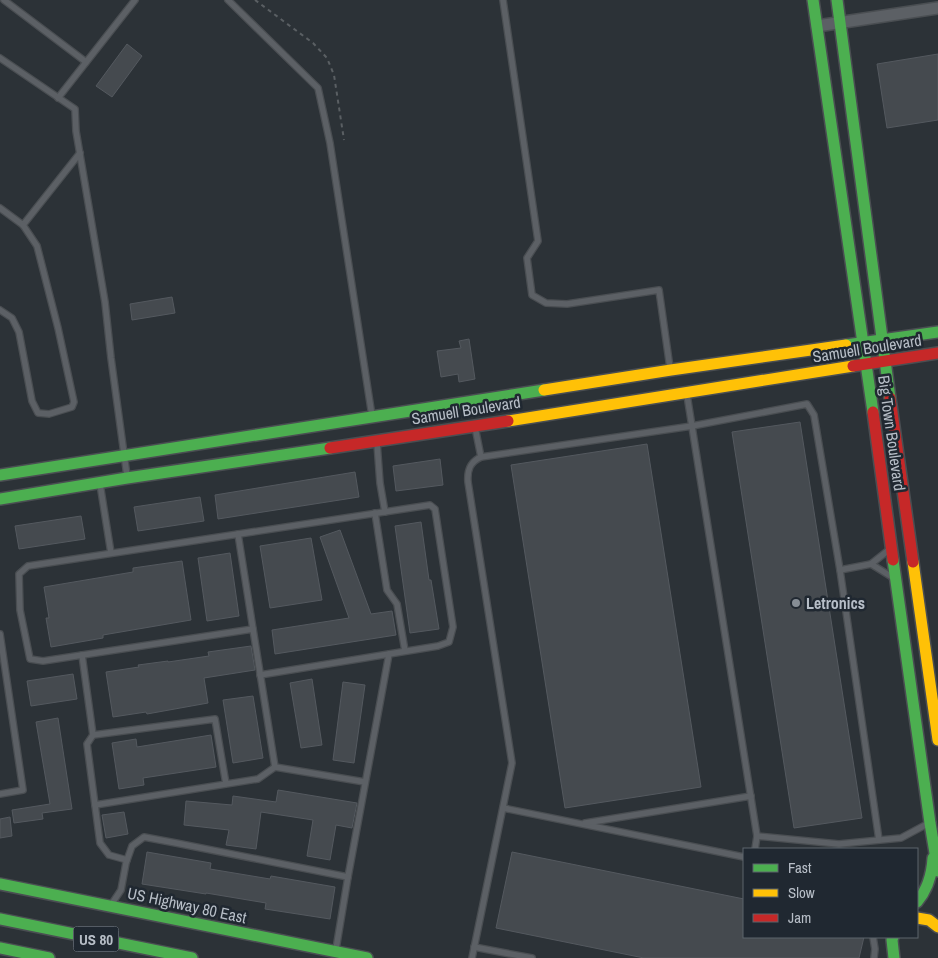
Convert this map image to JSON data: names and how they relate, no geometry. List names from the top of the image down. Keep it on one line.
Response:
{"streets":{"main road":["Samuell Boulevard","Big Town Boulevard","US Highway 80 East","US 80"]},"crossings":[["Samuell Boulevard","Big Town Boulevard"]],"places":["Letronics"],"legend":["Fast","Slow","Jam"]}
